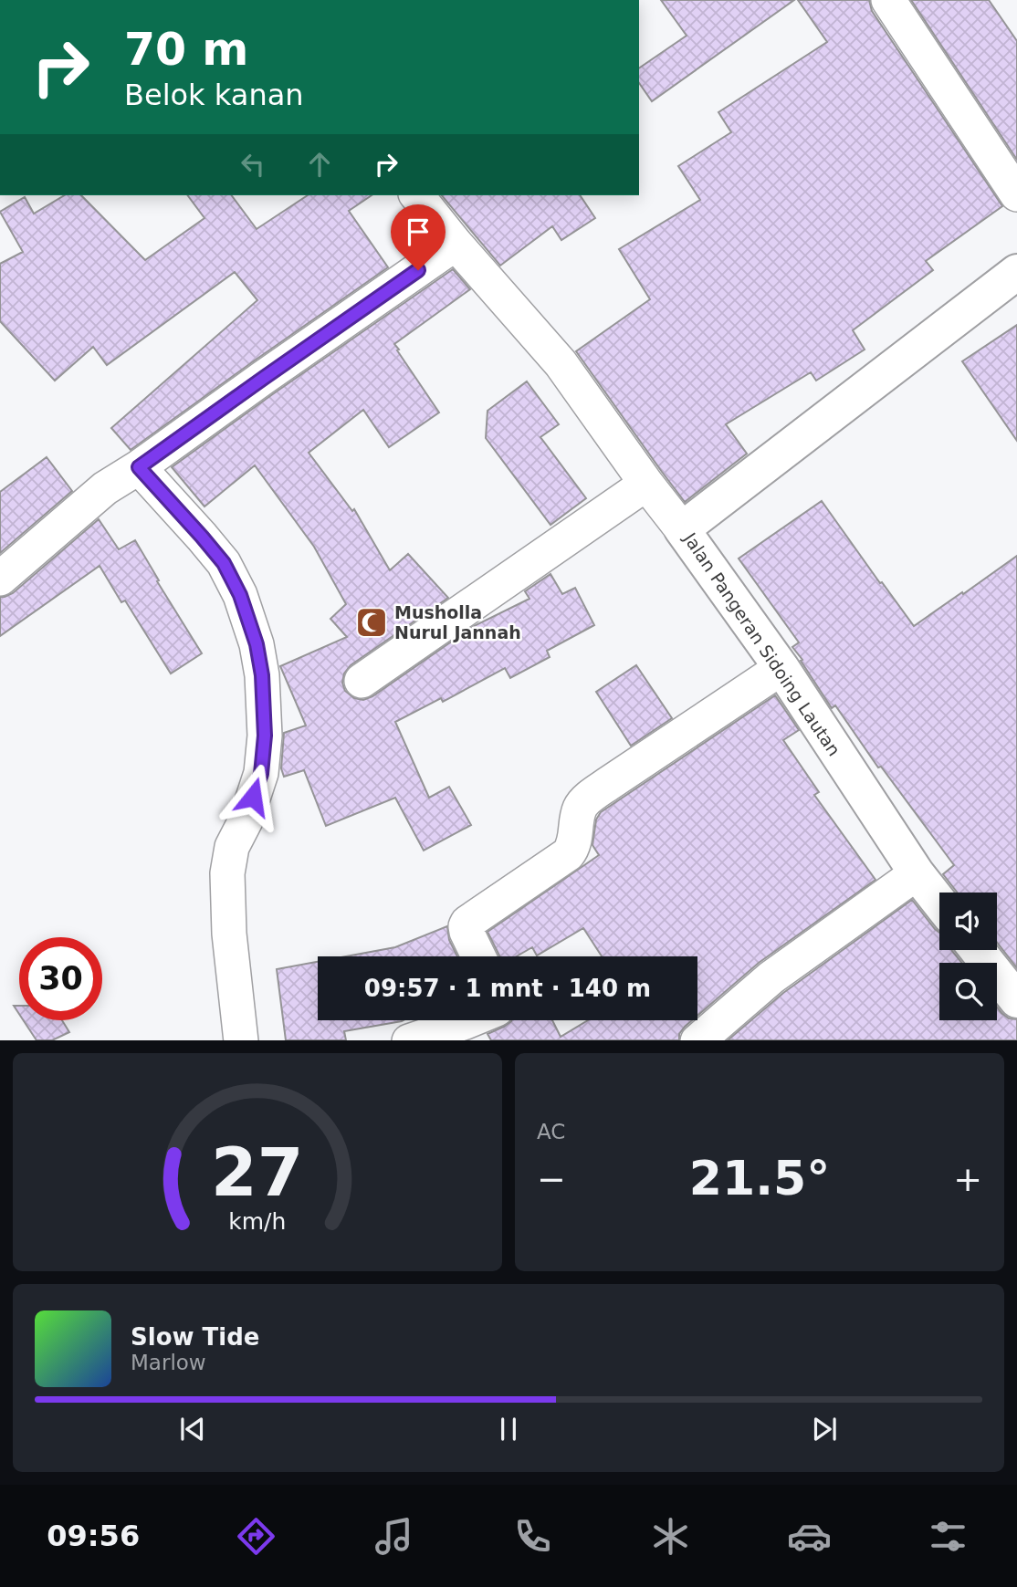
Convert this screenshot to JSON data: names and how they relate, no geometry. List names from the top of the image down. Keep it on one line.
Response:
{"streets":{"street":["Jalan Pangeran Sidoing Lautan"]},"places":{"mosque":["Musholla Nurul Jannah"]},"page":{"turn":["70 m","Belok kanan"],"limit":"30","trip":"09:57 · 1 mnt · 140 m","tile":"AC","heat":["−","21.5°","+"],"song":["Slow Tide","Marlow"],"tabs":"09:56","gauge":["27","km/h"]}}
